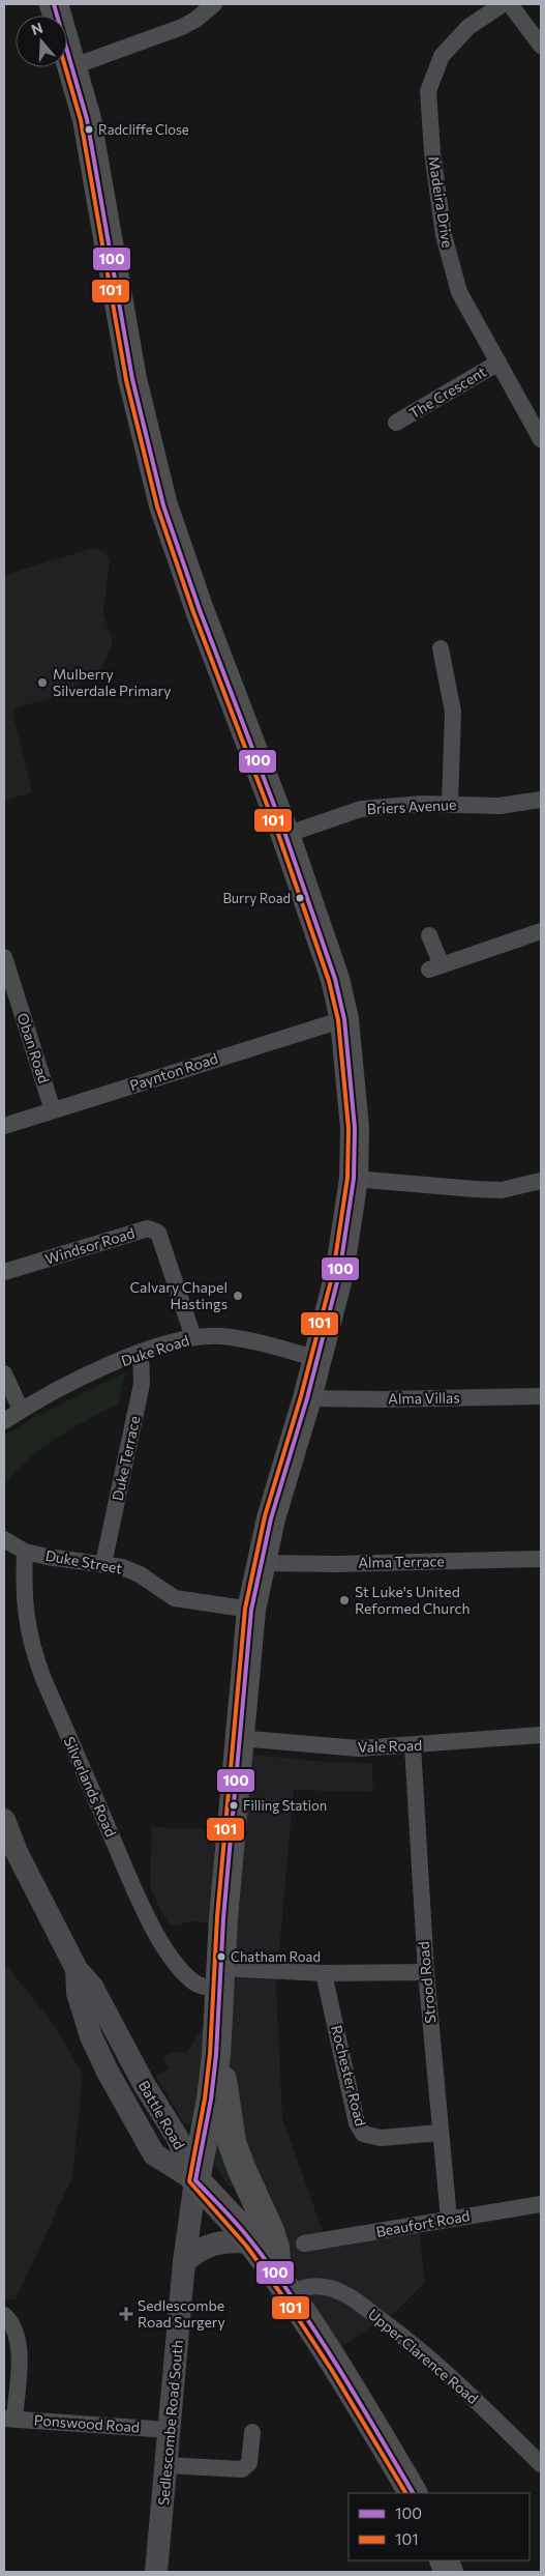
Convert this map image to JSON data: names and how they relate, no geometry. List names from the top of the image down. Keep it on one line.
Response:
{"streets":{"street":["Madeira Drive","The Crescent","Briers Avenue","Oban Road","Paynton Road","Windsor Road","Duke Road","Alma Villas","Duke Terrace","Duke Street","Alma Terrace","Vale Road","Silverlands Road","Strood Road","Rochester Road","Battle Road","Beaufort Road","Upper Clarence Road","Sedlescombe Road South","Ponswood Road"]},"crossings":[["Madeira Drive","The Crescent"],["Oban Road","Paynton Road"],["Windsor Road","Duke Road"],["Duke Road","Duke Terrace"],["Duke Terrace","Duke Street"],["Duke Street","Silverlands Road"],["Vale Road","Strood Road"],["Strood Road","Rochester Road"],["Strood Road","Beaufort Road"],["Battle Road","Sedlescombe Road South"],["Sedlescombe Road South","Ponswood Road"]],"places":{"other":["Radcliffe Close","Mulberry Silverdale Primary","Burry Road","Calvary Chapel Hastings","St Luke's United Reformed Church","Filling Station","Chatham Road"],"health":["Sedlescombe Road Surgery"]},"lines":["transit line 100","transit line 101"],"legend":["100","101"],"north":"top"}
